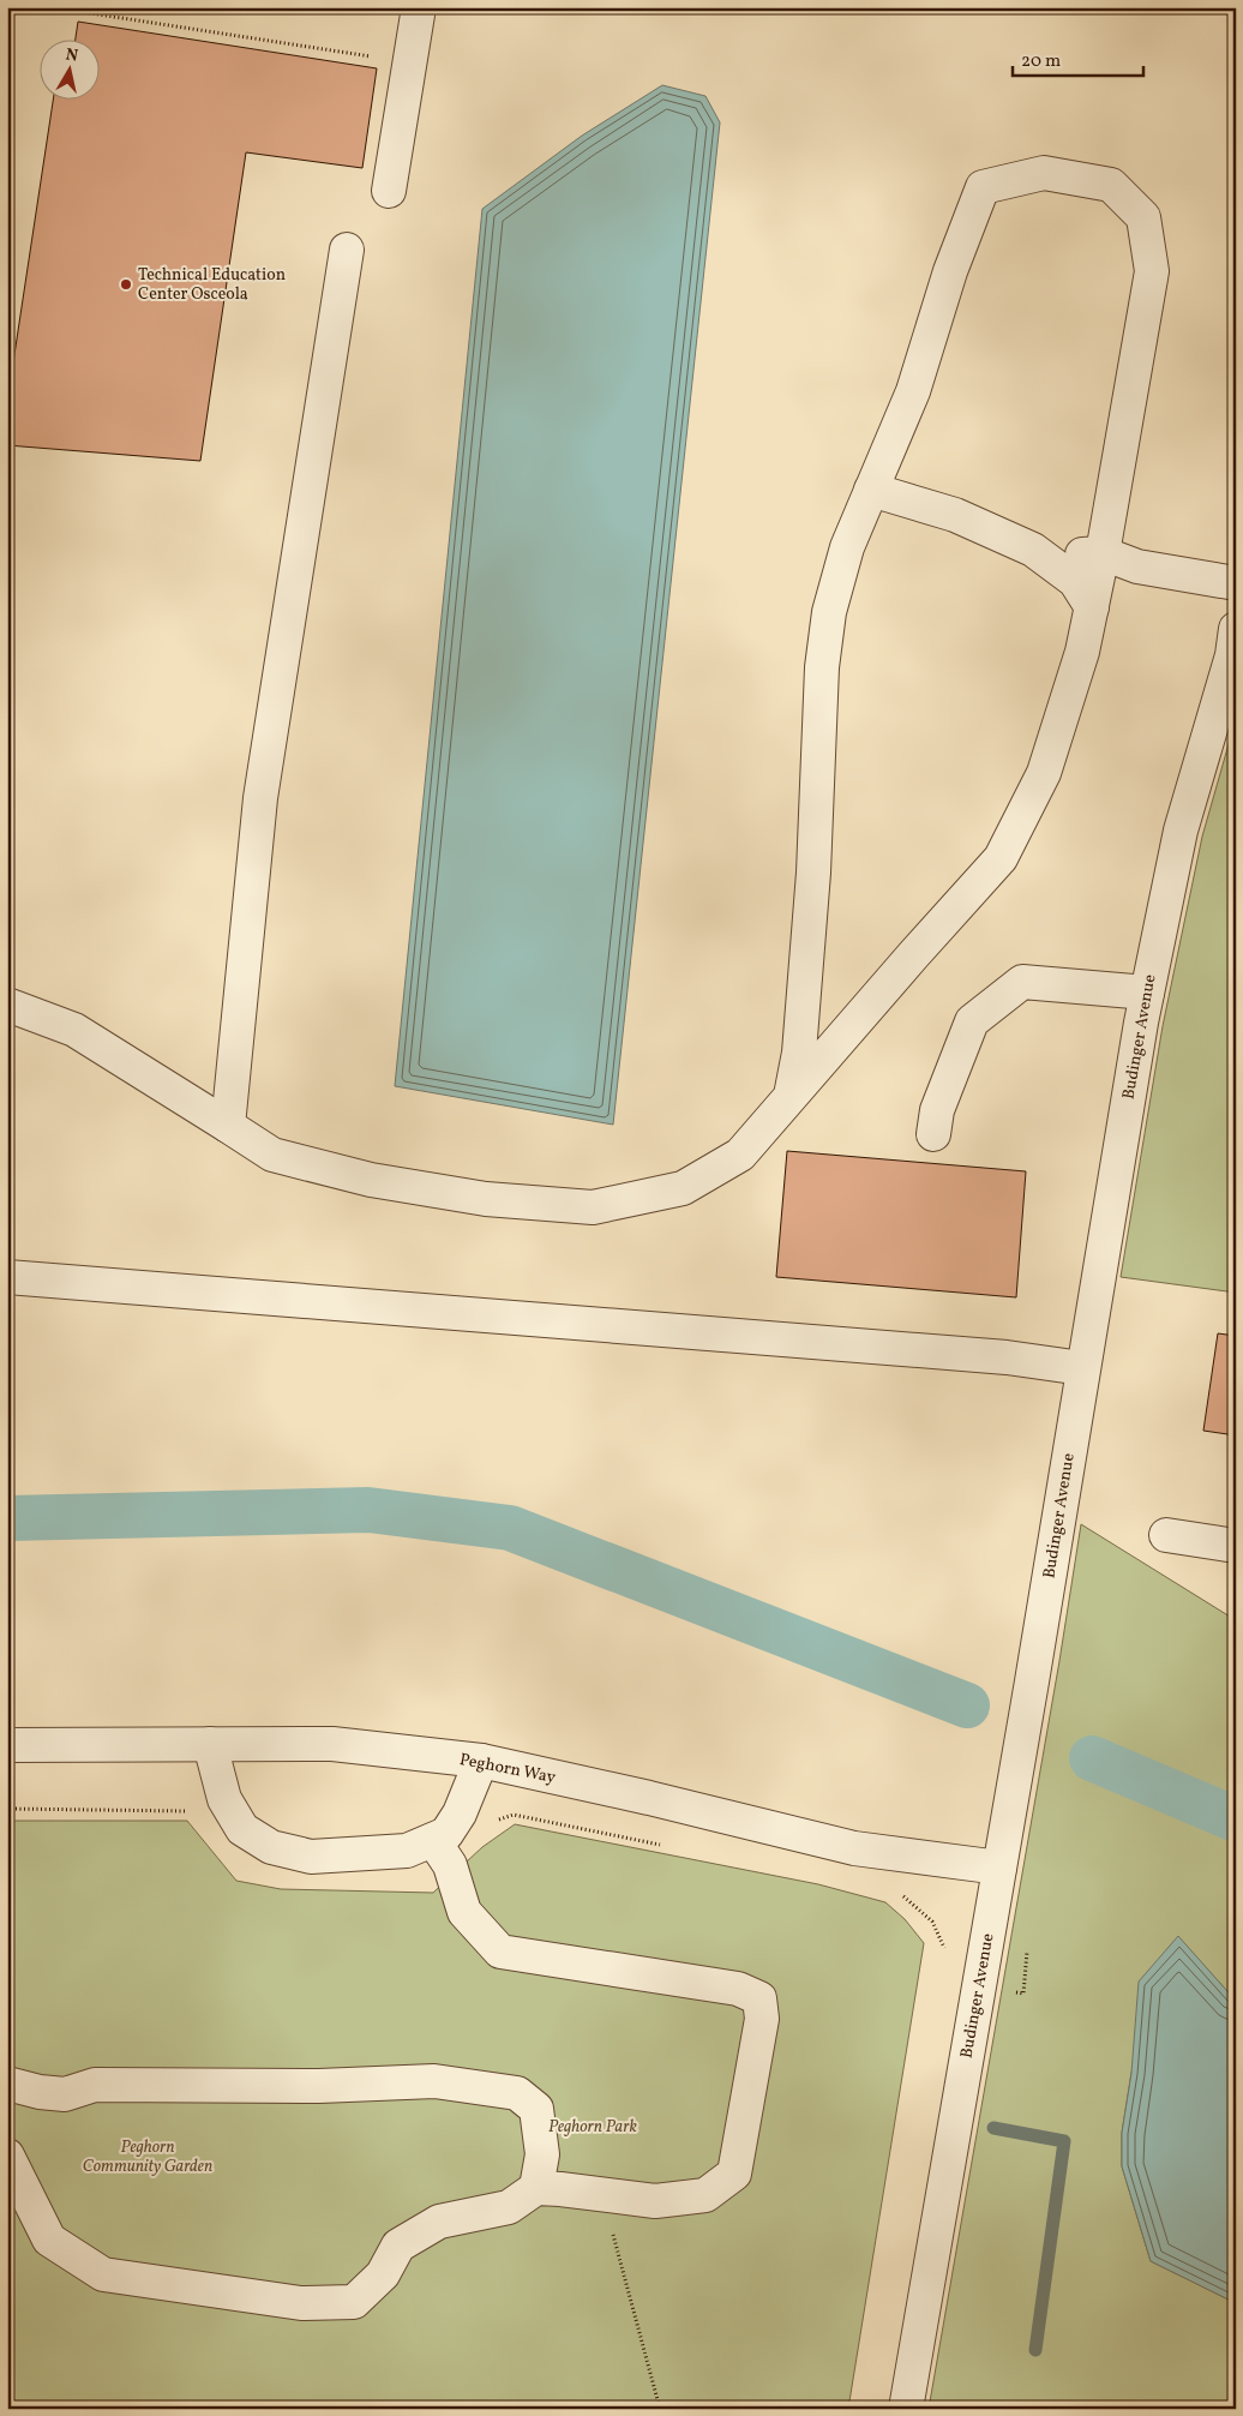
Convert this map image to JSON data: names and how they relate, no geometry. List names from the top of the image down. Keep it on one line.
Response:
{"streets":{"street":["Budinger Avenue","Peghorn Way"]},"crossings":[["Budinger Avenue","Peghorn Way"]],"parks":["Peghorn Park","Peghorn Community Garden"],"places":["Technical Education Center Osceola"],"scale_bar":"20 m","north":"top"}
